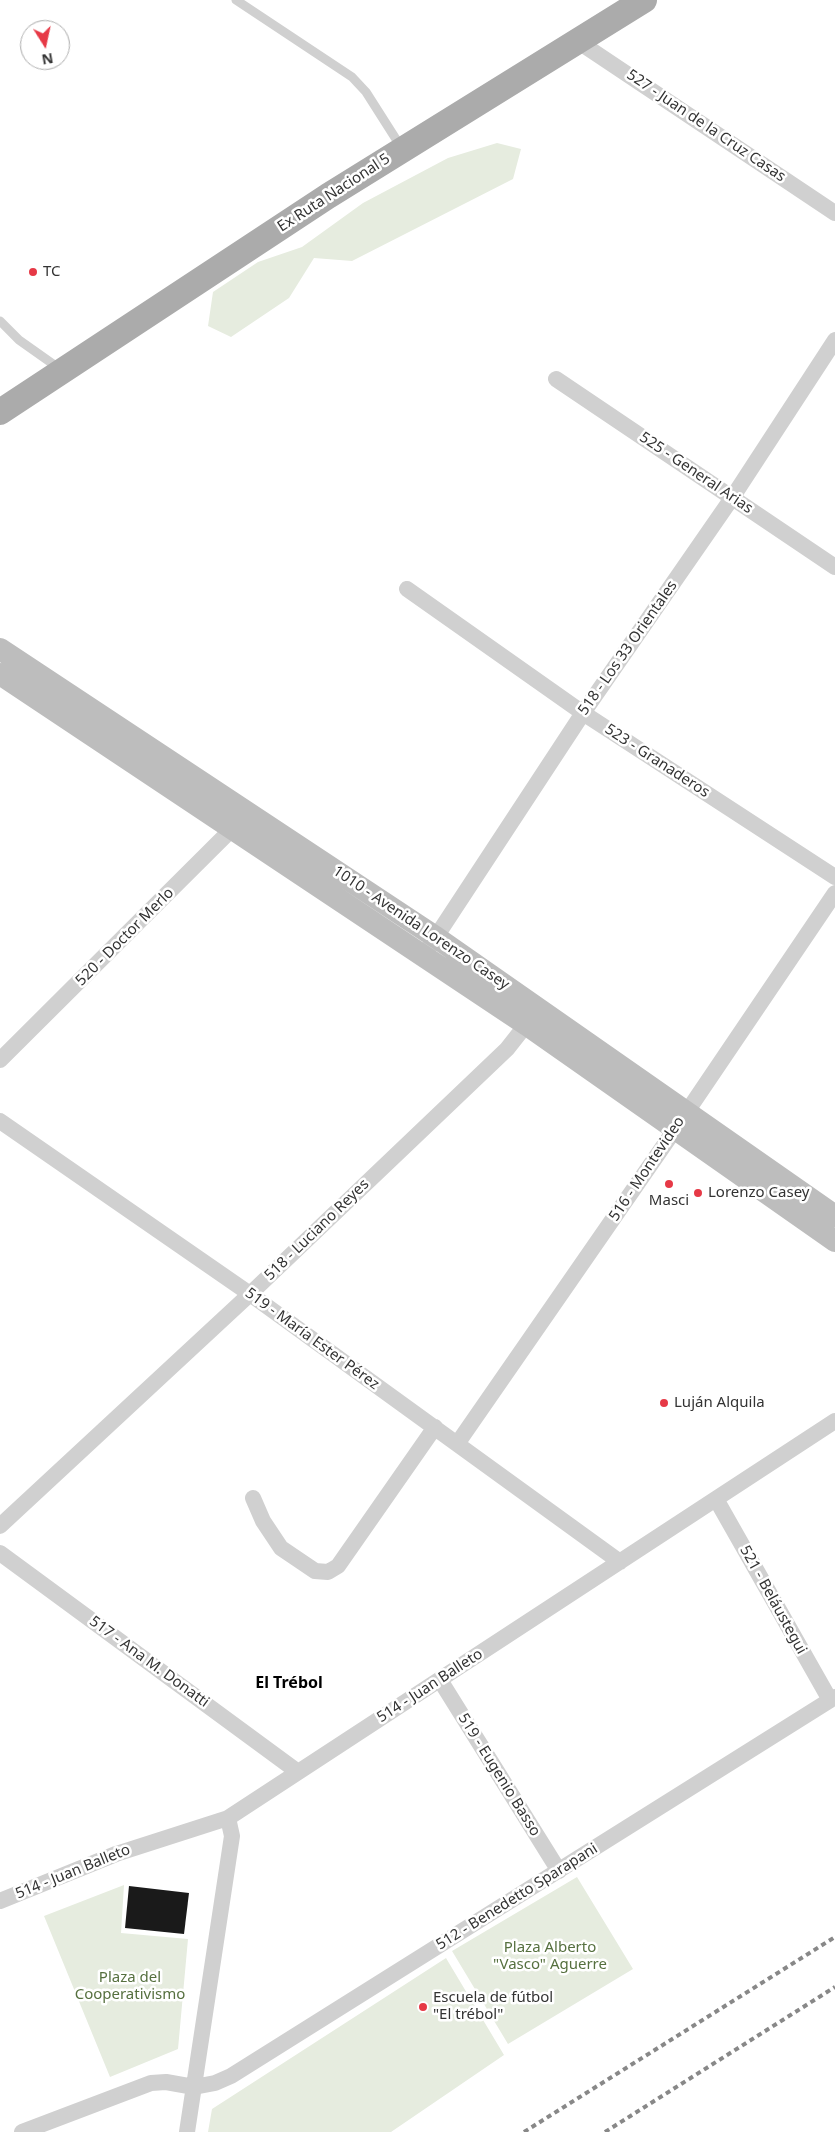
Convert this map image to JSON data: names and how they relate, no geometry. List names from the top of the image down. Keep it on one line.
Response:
{"streets":{"main road":["Ex Ruta Nacional 5","1010 - Avenida Lorenzo Casey"],"street":["527 - Juan de la Cruz Casas","525 - General Arias","518 - Los 33 Orientales","523 - Granaderos","520 - Doctor Merlo","516 - Montevideo","518 - Luciano Reyes","519 - María Ester Pérez","521 - Beláustegui","517 - Ana M. Donatti","514 - Juan Balleto","519 - Eugenio Basso","512 - Benedetto Sparapani"]},"crossings":[["527 - Juan de la Cruz Casas","Ex Ruta Nacional 5"],["525 - General Arias","518 - Los 33 Orientales"],["518 - Los 33 Orientales","523 - Granaderos"],["518 - Los 33 Orientales","1010 - Avenida Lorenzo Casey"],["1010 - Avenida Lorenzo Casey","520 - Doctor Merlo"],["1010 - Avenida Lorenzo Casey","516 - Montevideo"],["1010 - Avenida Lorenzo Casey","518 - Luciano Reyes"],["516 - Montevideo","519 - María Ester Pérez"],["518 - Luciano Reyes","519 - María Ester Pérez"],["519 - María Ester Pérez","514 - Juan Balleto"],["521 - Beláustegui","514 - Juan Balleto"],["521 - Beláustegui","512 - Benedetto Sparapani"],["517 - Ana M. Donatti","514 - Juan Balleto"],["514 - Juan Balleto","519 - Eugenio Basso"],["519 - Eugenio Basso","512 - Benedetto Sparapani"]],"districts":["El Trébol"],"parks":["Plaza Alberto \"Vasco\" Aguerre","Plaza del Cooperativismo"],"places":["TC","Masci","Lorenzo Casey","Luján Alquila","Escuela de fútbol \"El trébol\""],"north":"bottom"}
